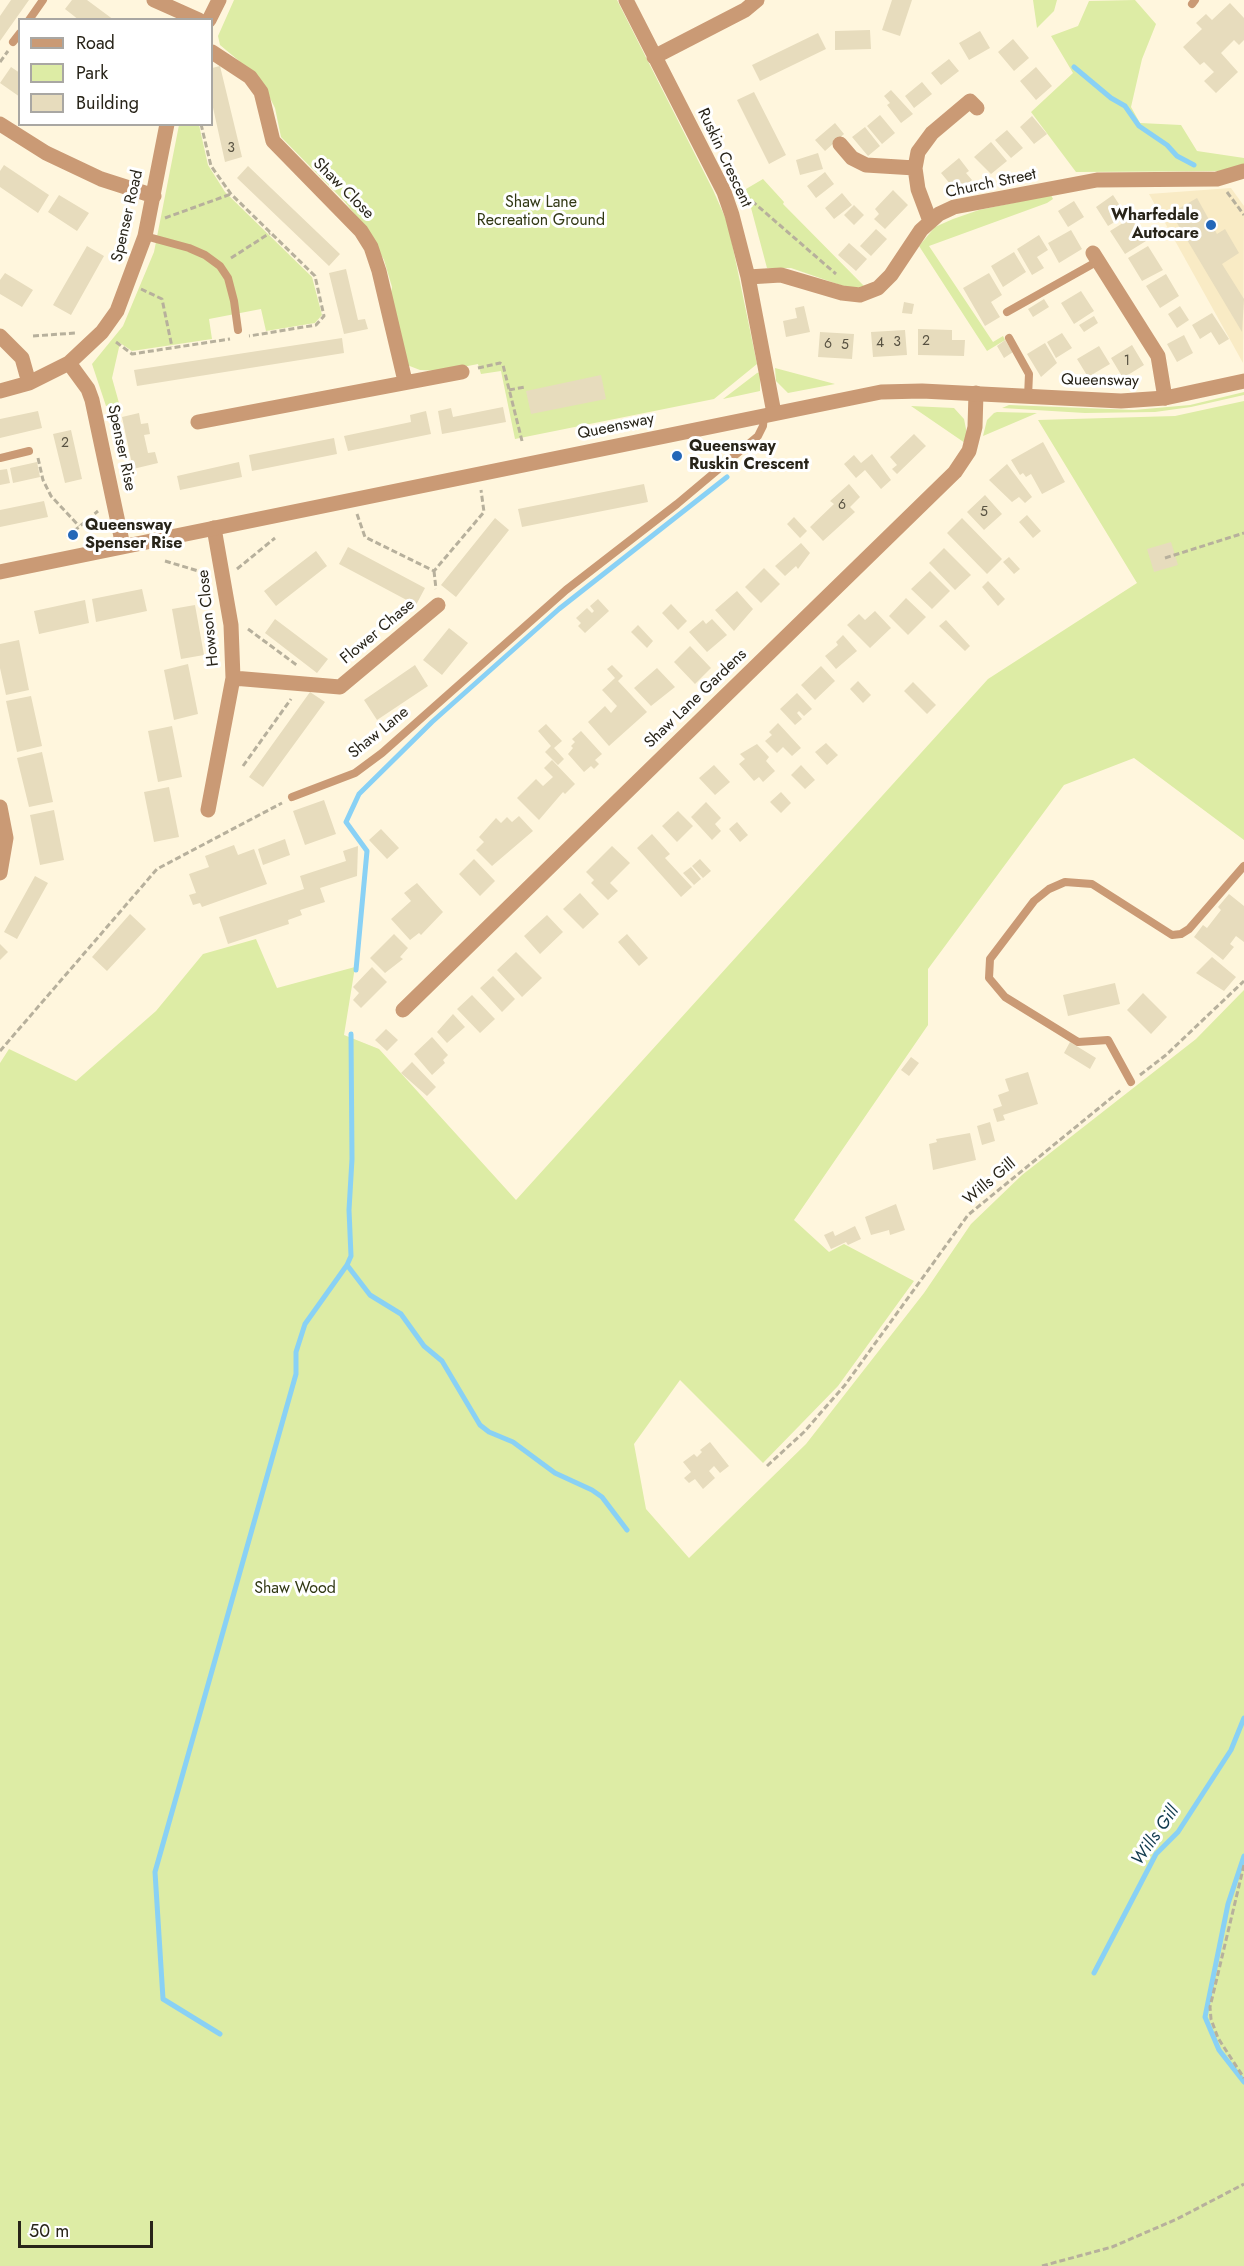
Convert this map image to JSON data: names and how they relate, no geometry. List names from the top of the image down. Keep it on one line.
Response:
{"streets":{"street":["Ruskin Crescent","Church Street","Shaw Close","Spenser Road","Queensway","Spenser Rise","Howson Close","Flower Chase","Shaw Lane Gardens"],"lane":["Shaw Lane"],"path":["Wills Gill"]},"crossings":[["Ruskin Crescent","Queensway"],["Ruskin Crescent","Shaw Lane"],["Spenser Road","Spenser Rise"],["Queensway","Spenser Rise"],["Queensway","Howson Close"],["Queensway","Shaw Lane Gardens"],["Queensway","Shaw Lane"],["Howson Close","Flower Chase"]],"water":["Wills Gill"],"parks":["Shaw Lane Recreation Ground","Shaw Wood"],"places":["Wharfedale Autocare","Queensway Ruskin Crescent","Queensway Spenser Rise"],"house_numbers":["3","2","3","4","6","5","1","2","6","5"],"legend":["Road","Park","Building"],"scale_bar":"50 m"}
